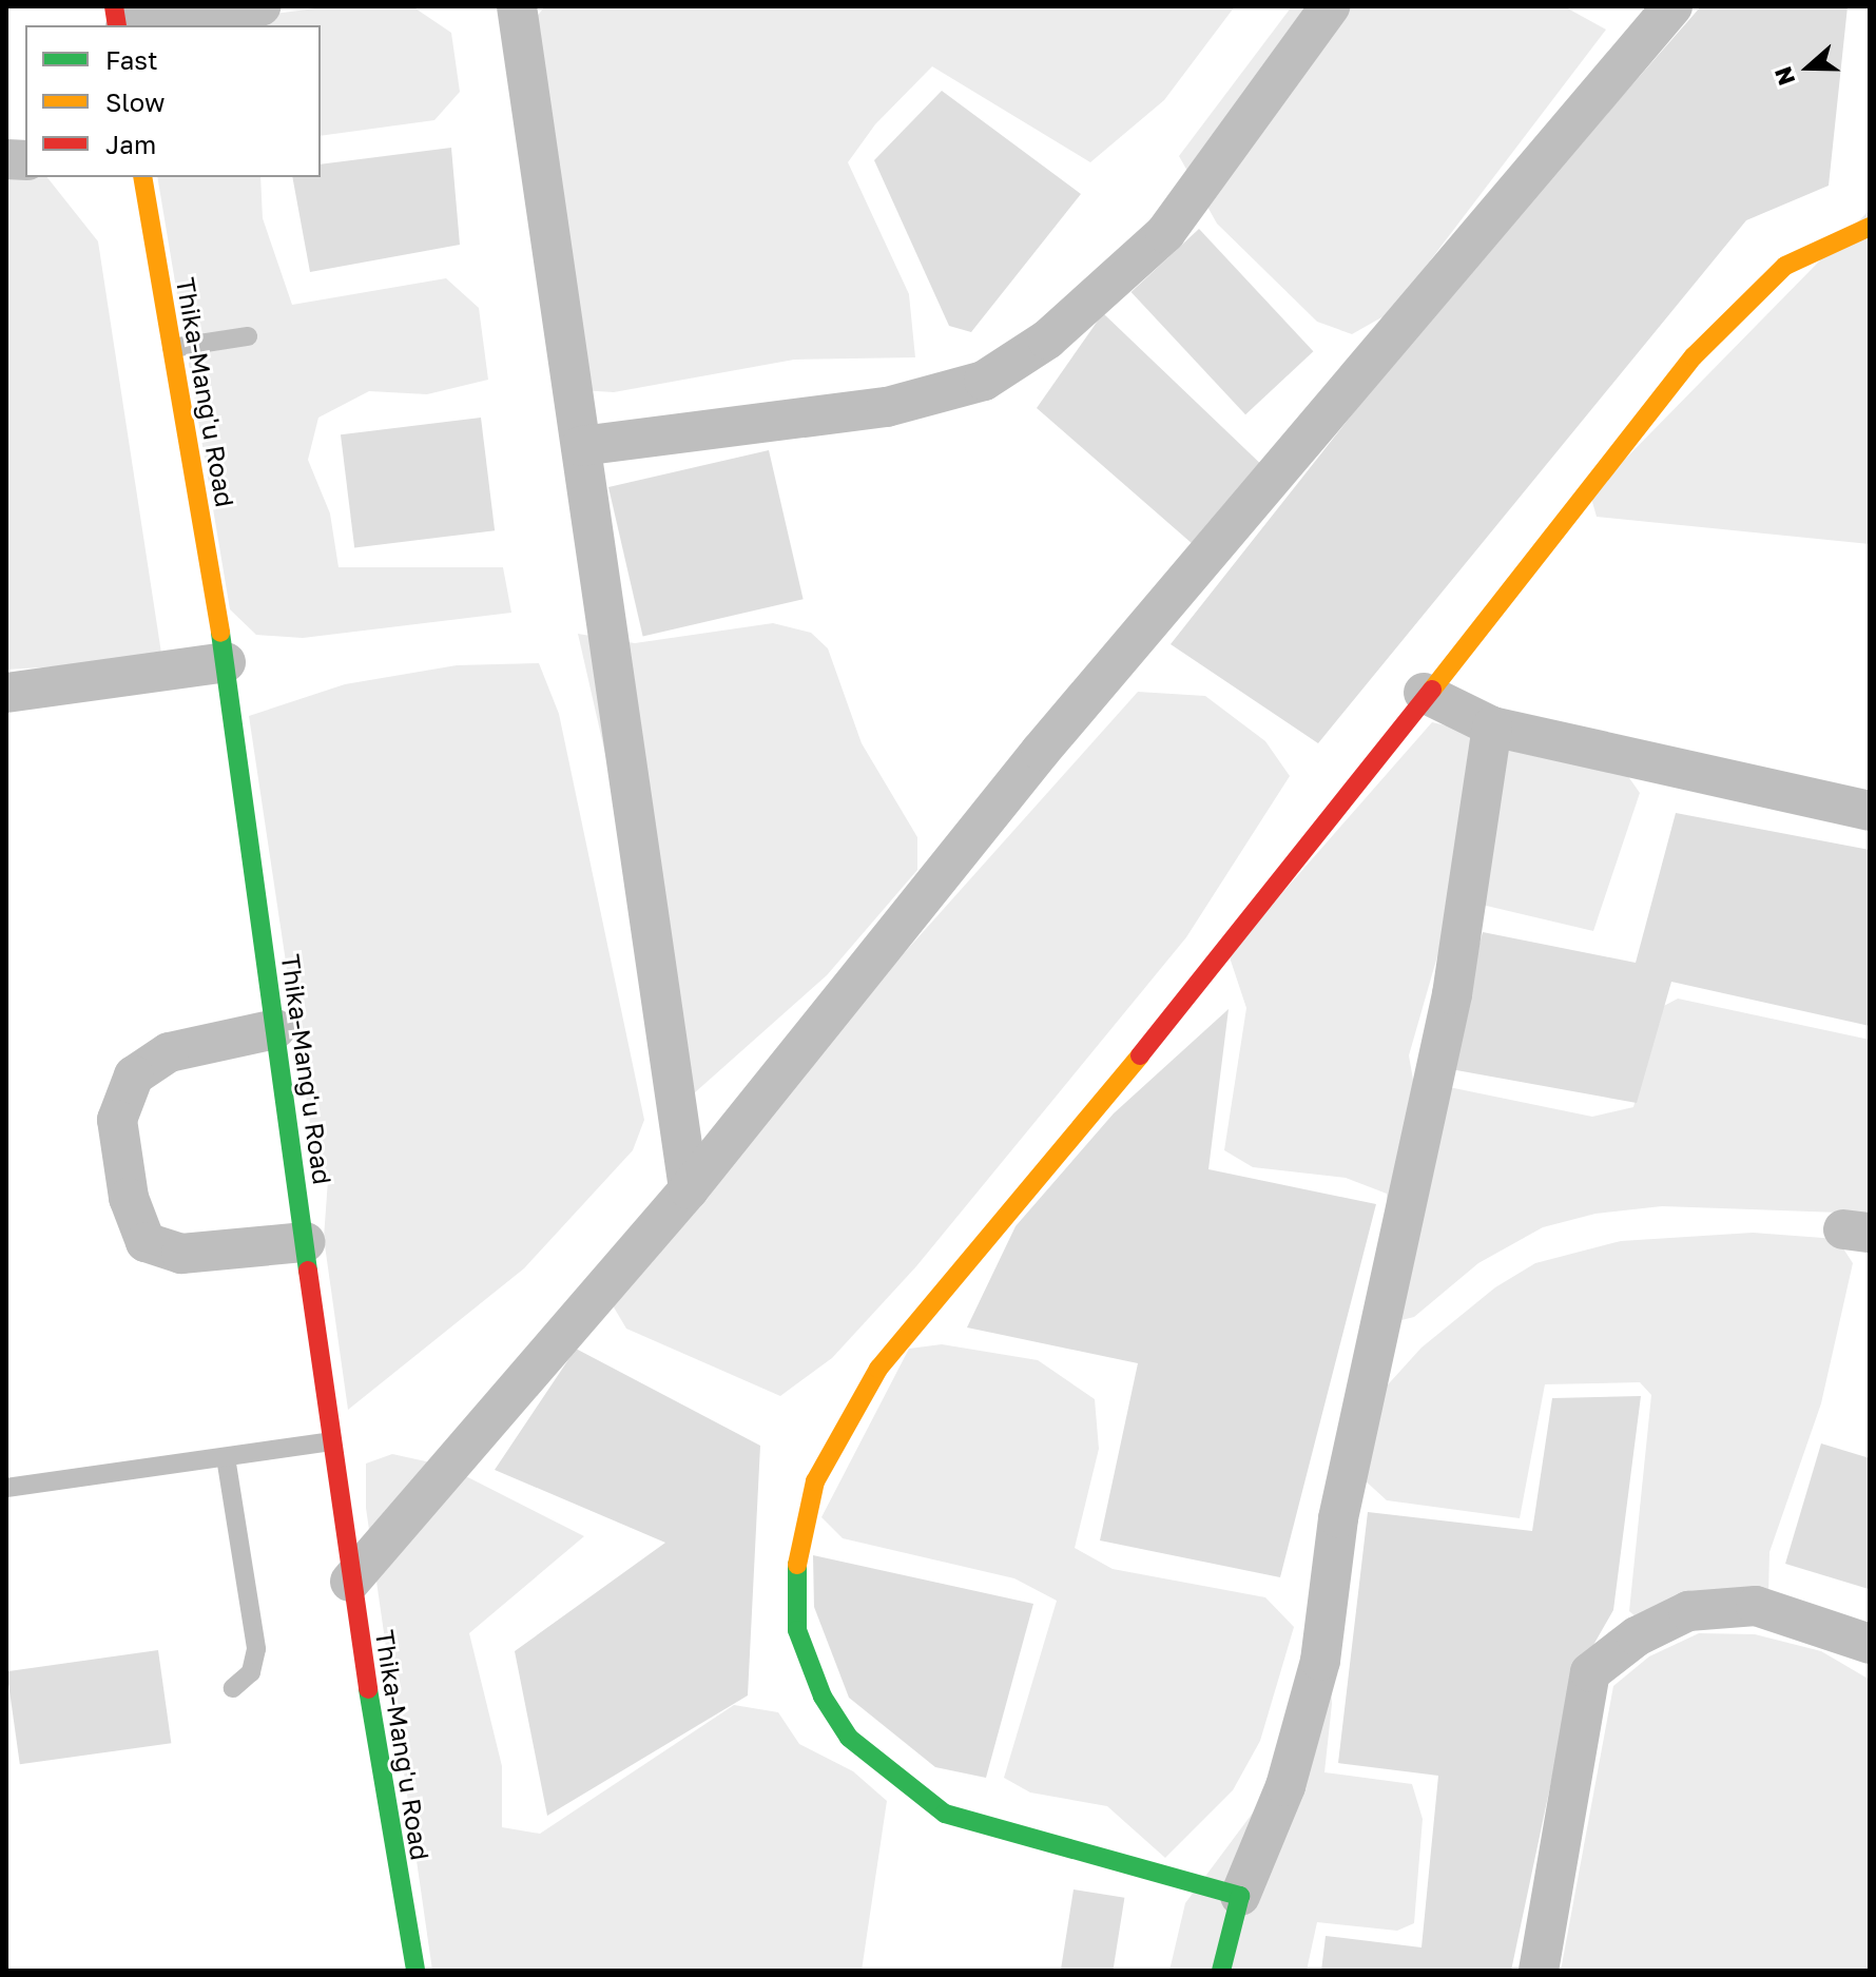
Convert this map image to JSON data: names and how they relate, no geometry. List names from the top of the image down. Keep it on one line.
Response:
{"streets":{"main road":["Thika-Mang'u Road"]},"legend":["Fast","Slow","Jam"],"north":"left"}
